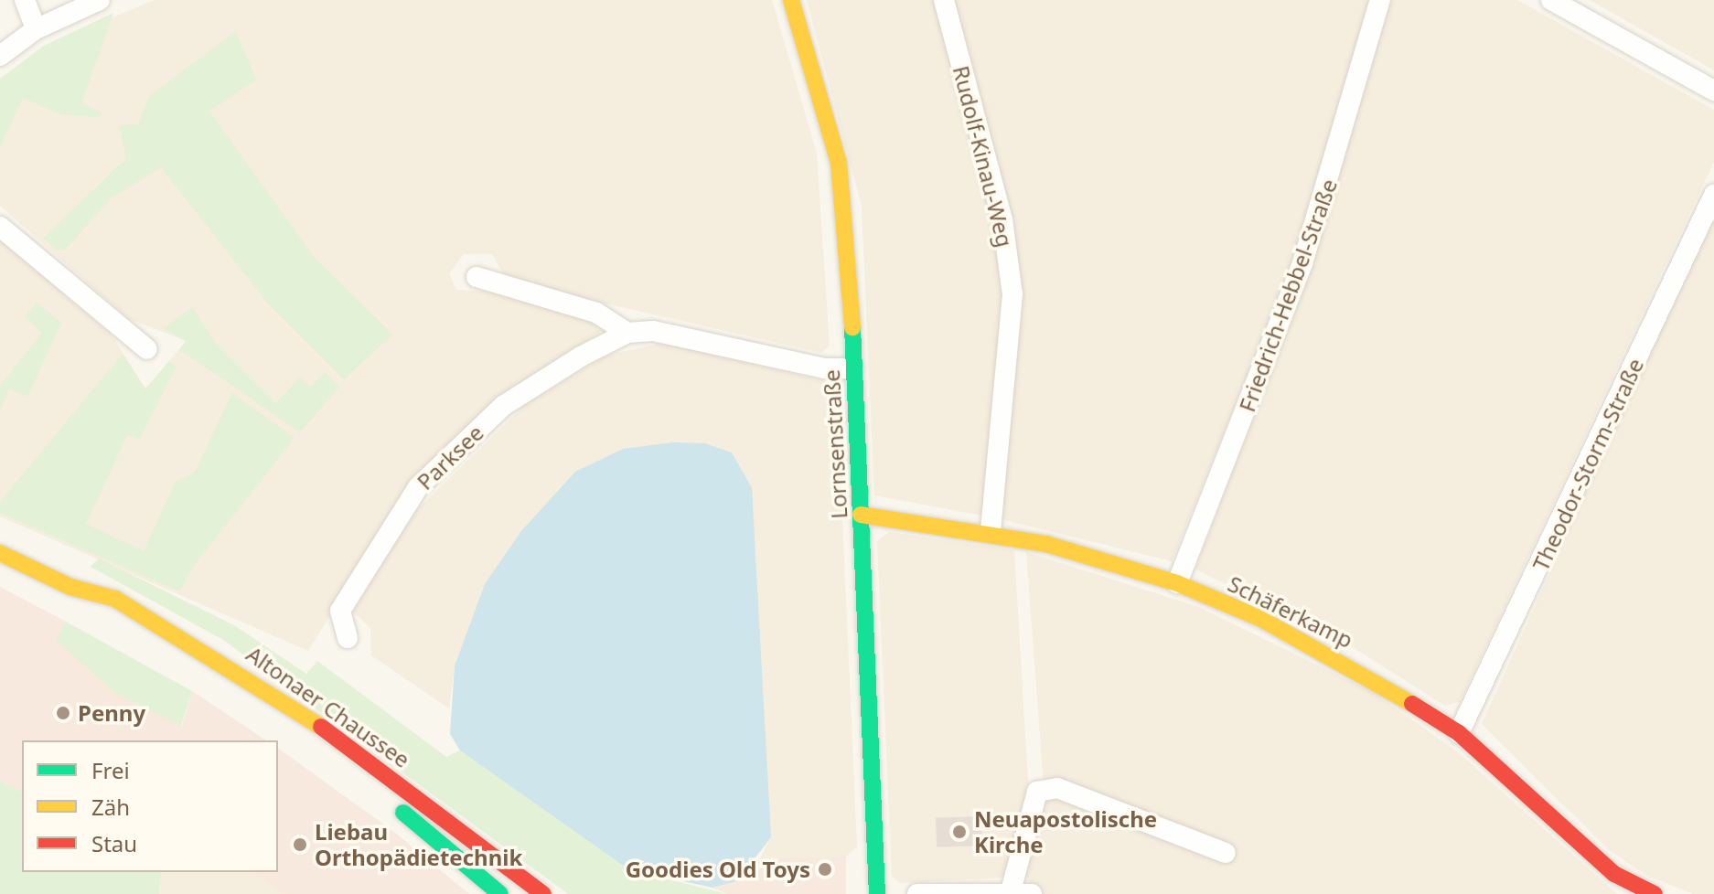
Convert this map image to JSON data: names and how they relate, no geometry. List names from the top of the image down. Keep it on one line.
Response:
{"streets":{"street":["Rudolf-Kinau-Weg","Friedrich-Hebbel-Straße","Lornsenstraße","Parksee","Theodor-Storm-Straße","Schäferkamp","Altonaer Chaussee"]},"crossings":[["Rudolf-Kinau-Weg","Schäferkamp"],["Friedrich-Hebbel-Straße","Schäferkamp"],["Lornsenstraße","Schäferkamp"],["Theodor-Storm-Straße","Schäferkamp"]],"places":["Penny","Neuapostolische Kirche","Liebau Orthopädietechnik","Goodies Old Toys"],"legend":["Frei","Zäh","Stau"]}
